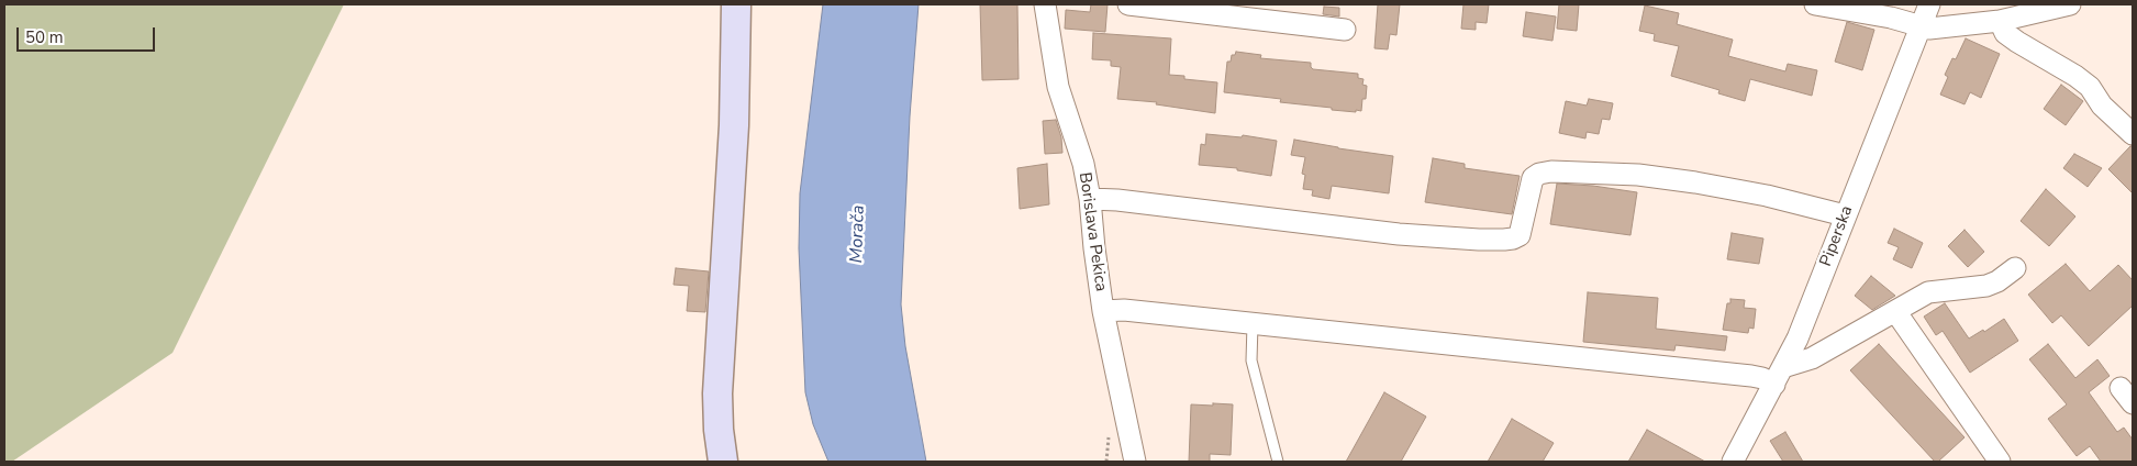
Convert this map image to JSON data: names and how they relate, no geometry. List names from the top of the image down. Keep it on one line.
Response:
{"streets":{"street":["Borislava Pekica","Piperska"]},"water":["Morača"],"scale_bar":"50 m"}
